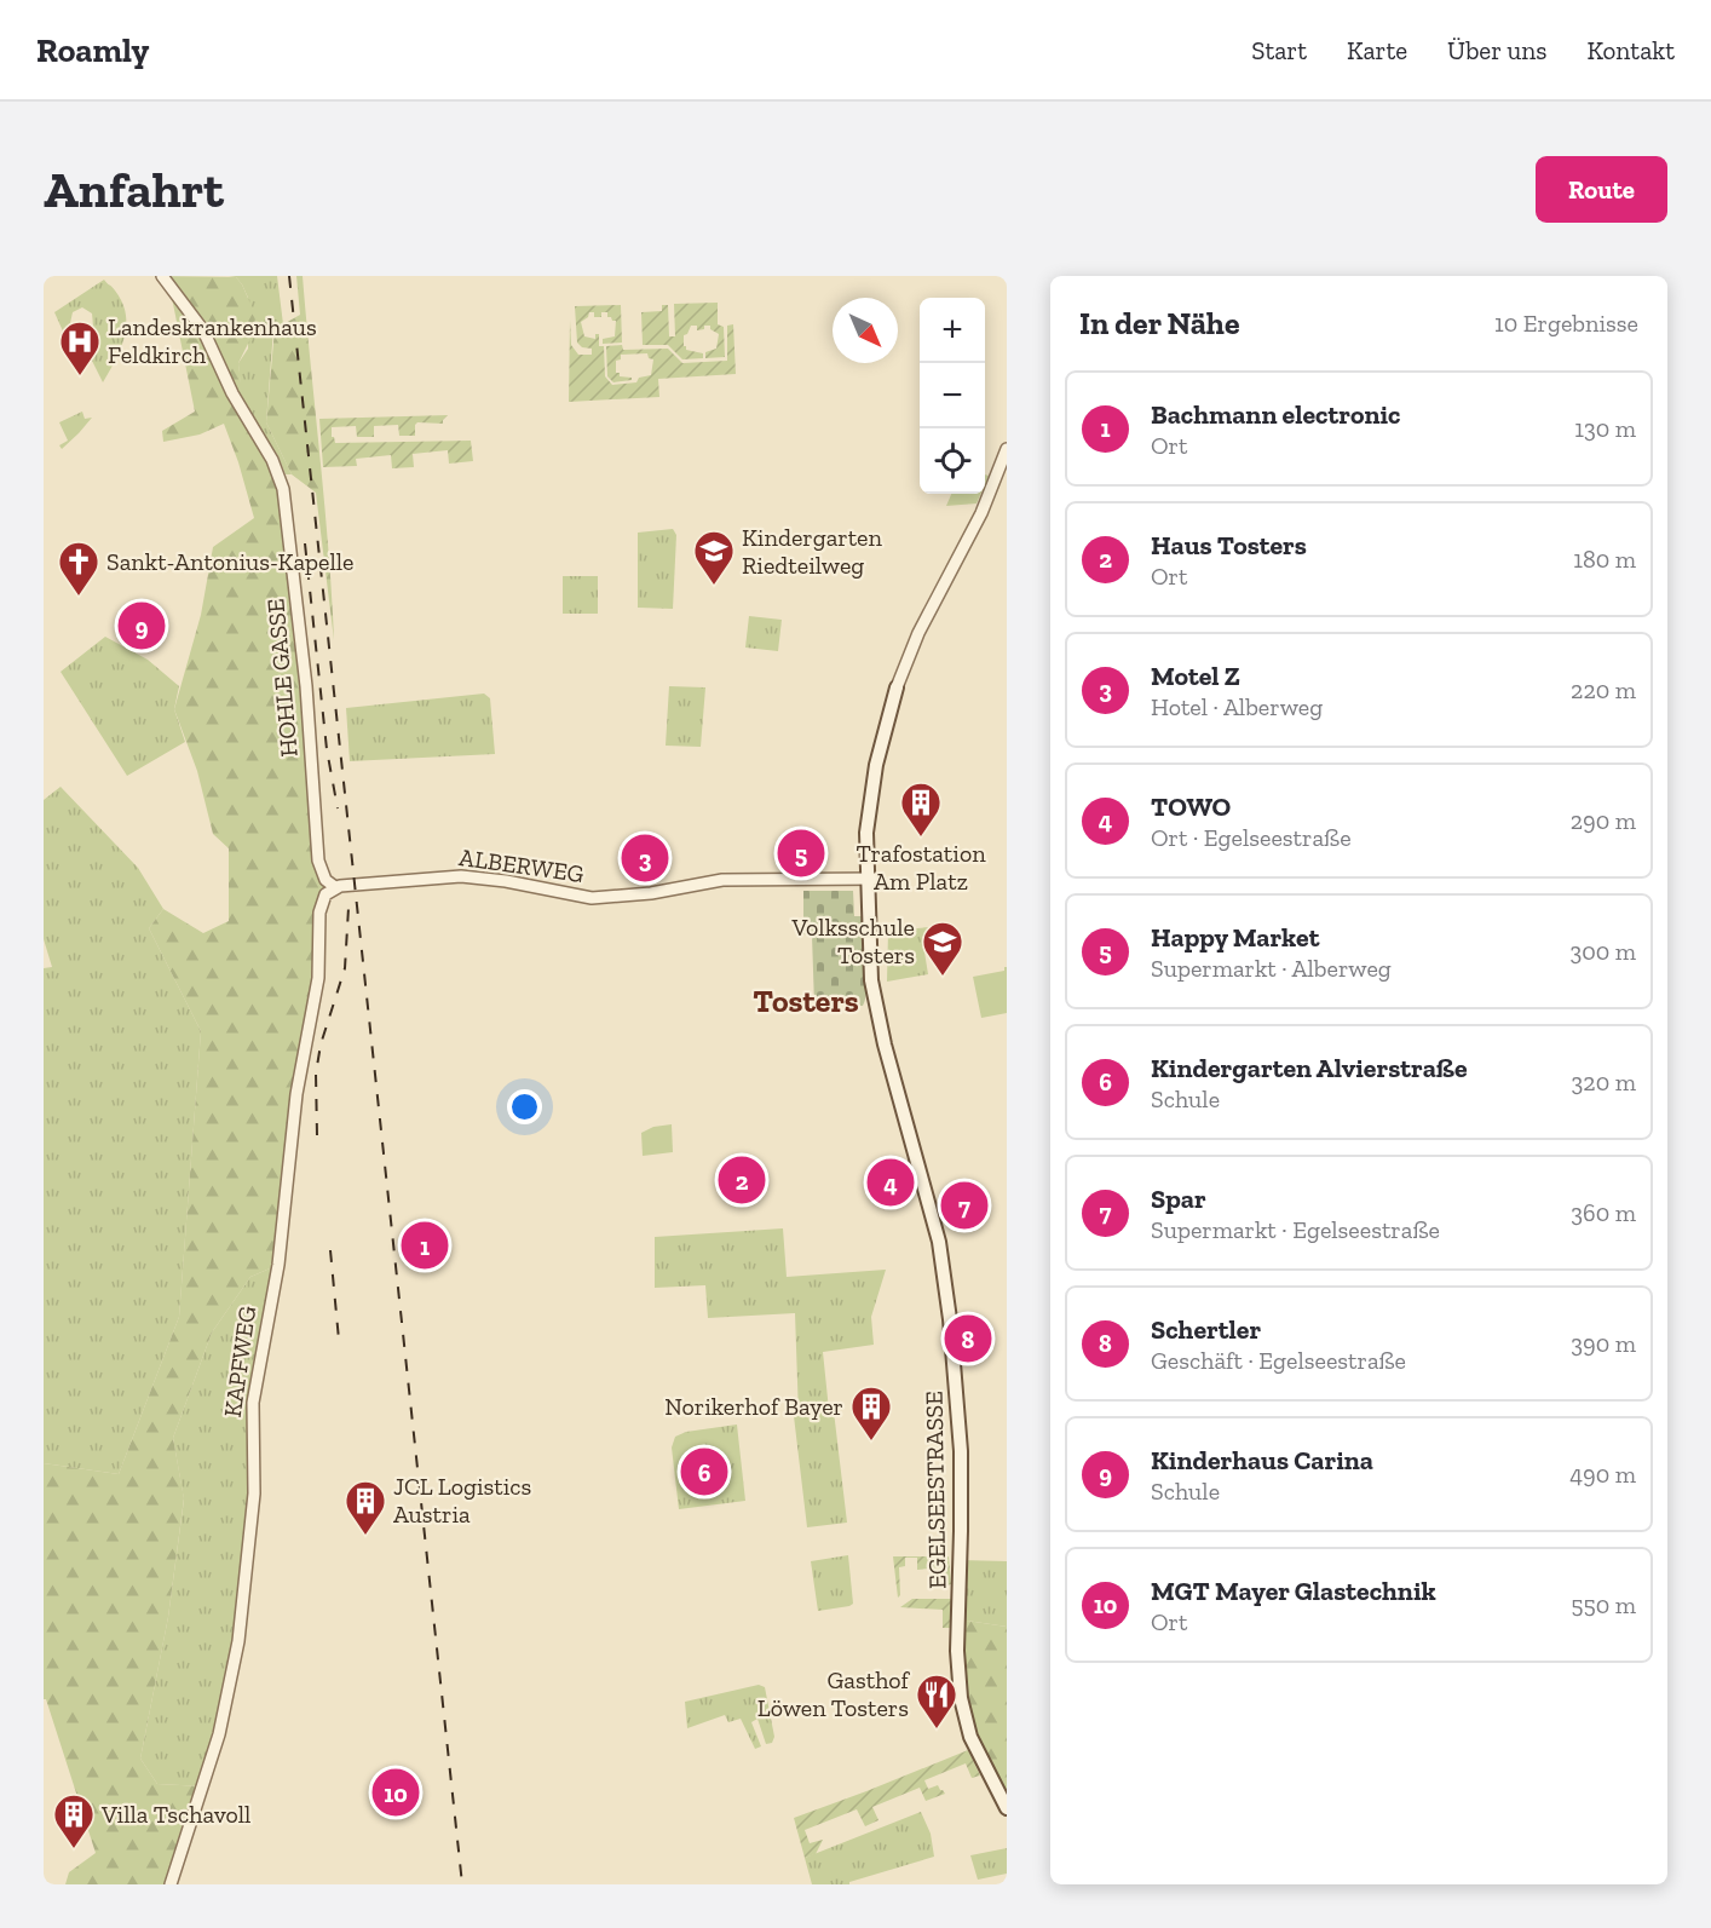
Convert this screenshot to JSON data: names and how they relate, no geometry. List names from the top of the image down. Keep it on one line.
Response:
{"streets":{"main road":["EGELSEESTRASSE"],"street":["HOHLE GASSE","ALBERWEG","KAPFWEG"]},"crossings":[["HOHLE GASSE","ALBERWEG"],["HOHLE GASSE","KAPFWEG"],["ALBERWEG","KAPFWEG"],["ALBERWEG","EGELSEESTRASSE"]],"districts":["Tosters"],"places":{"hospital":["Landeskrankenhaus Feldkirch"],"school or university":["Kindergarten Riedteilweg","Volksschule Tosters"],"church":["Sankt-Antonius-Kapelle"],"building":["Trafostation Am Platz","Norikerhof Bayer","JCL Logistics Austria","Villa Tschavoll"],"restaurant":["Gasthof Löwen Tosters"]},"north":"bottom right","page":{"header":"Roamly","nav":["Start","Karte","Über uns","Kontakt"],"buttons":"Route","title":"Anfahrt","heading":["In der Nähe","10 Ergebnisse"],"map_buttons":["+","−"],"list":[{"mark":"1","name":"Bachmann electronic","note":"Ort","value":"130 m"},{"mark":"2","name":"Haus Tosters","note":"Ort","value":"180 m"},{"mark":"3","name":"Motel Z","note":"Hotel · Alberweg","value":"220 m"},{"mark":"4","name":"TOWO","note":"Ort · Egelseestraße","value":"290 m"},{"mark":"5","name":"Happy Market","note":"Supermarkt · Alberweg","value":"300 m"},{"mark":"6","name":"Kindergarten Alvierstraße","note":"Schule","value":"320 m"},{"mark":"7","name":"Spar","note":"Supermarkt · Egelseestraße","value":"360 m"},{"mark":"8","name":"Schertler","note":"Geschäft · Egelseestraße","value":"390 m"},{"mark":"9","name":"Kinderhaus Carina","note":"Schule","value":"490 m"},{"mark":"10","name":"MGT Mayer Glastechnik","note":"Ort","value":"550 m"}],"pins":["9","5","3","2","4","7","1","8","6","10"]}}
